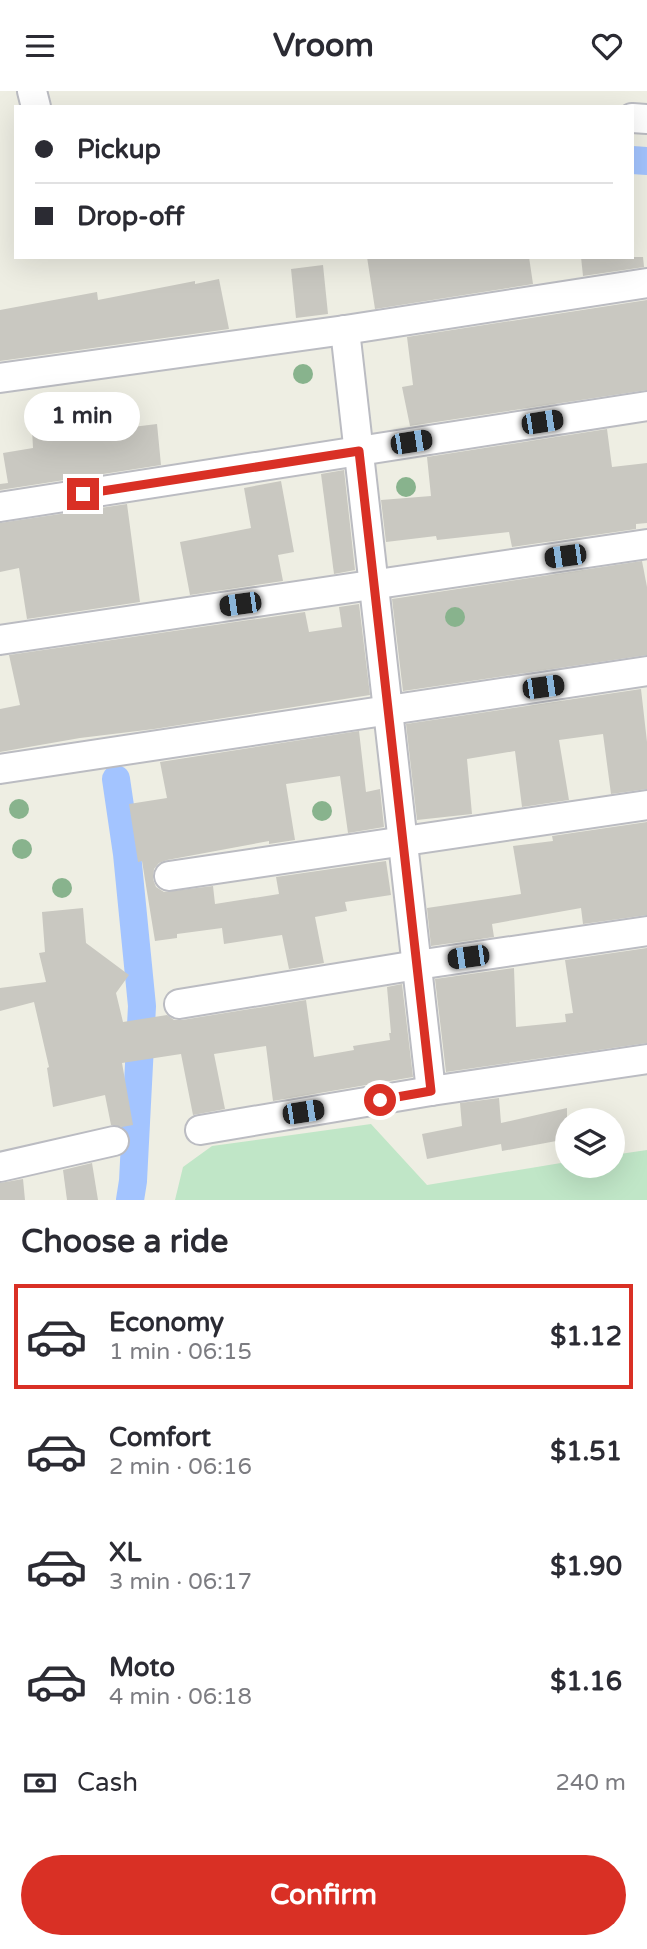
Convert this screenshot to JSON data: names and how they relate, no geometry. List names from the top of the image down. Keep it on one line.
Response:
{"page":{"header":"Vroom","banner":["Pickup","Drop-off"],"bubble":"1 min","heading":"Choose a ride","list":[{"name":"Economy","note":"1 min · 06:15","value":"$1.12"},{"name":"Comfort","note":"2 min · 06:16","value":"$1.51"},{"name":"XL","note":"3 min · 06:17","value":"$1.90"},{"name":"Moto","note":"4 min · 06:18","value":"$1.16"}],"pay":["Cash","240 m"],"buttons":"Confirm"}}
